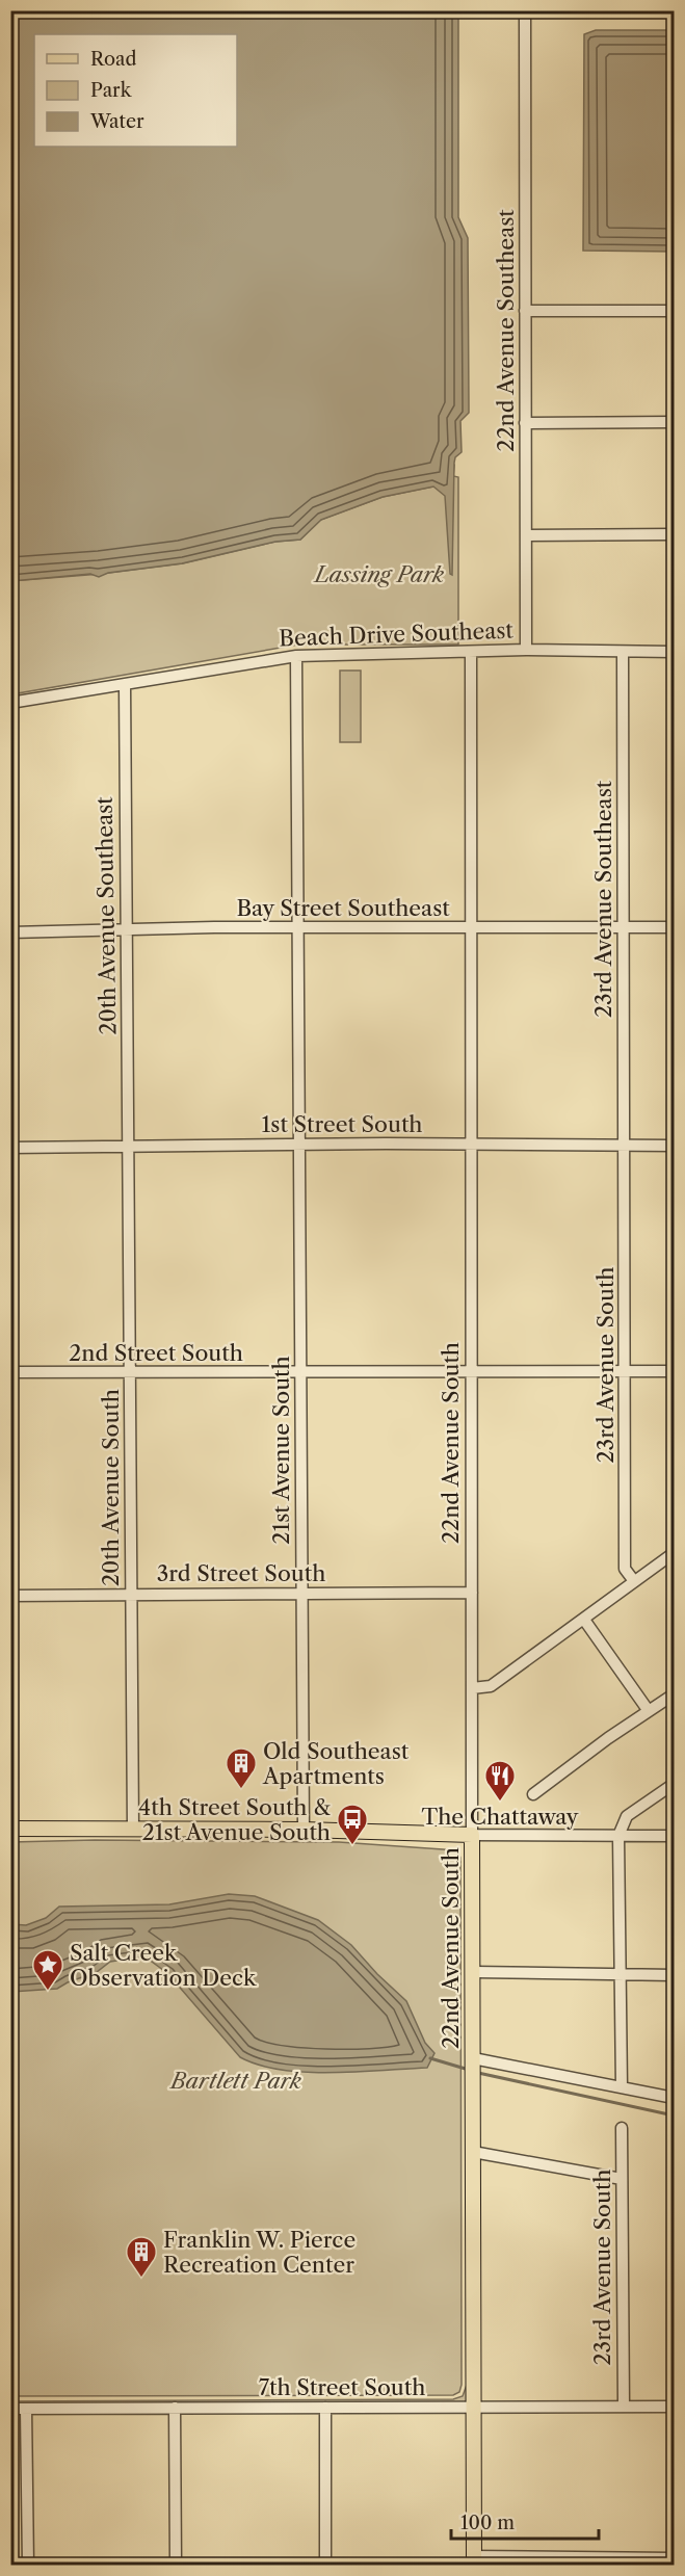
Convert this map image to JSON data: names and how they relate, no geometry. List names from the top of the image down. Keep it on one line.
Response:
{"streets":{"main road":["22nd Avenue South"],"street":["22nd Avenue Southeast","Beach Drive Southeast","23rd Avenue Southeast","Bay Street Southeast","20th Avenue Southeast","1st Street South","2nd Street South","23rd Avenue South","21st Avenue South","20th Avenue South","3rd Street South","7th Street South"]},"crossings":[["22nd Avenue Southeast","Beach Drive Southeast"],["Beach Drive Southeast","23rd Avenue Southeast"],["Beach Drive Southeast","20th Avenue Southeast"],["Beach Drive Southeast","21st Avenue South"],["23rd Avenue Southeast","Bay Street Southeast"],["23rd Avenue Southeast","1st Street South"],["23rd Avenue Southeast","23rd Avenue South"],["Bay Street Southeast","20th Avenue Southeast"],["Bay Street Southeast","21st Avenue South"],["20th Avenue Southeast","1st Street South"],["20th Avenue Southeast","20th Avenue South"],["1st Street South","23rd Avenue South"],["1st Street South","22nd Avenue South"],["1st Street South","21st Avenue South"],["1st Street South","20th Avenue South"],["2nd Street South","23rd Avenue South"],["2nd Street South","22nd Avenue South"],["2nd Street South","21st Avenue South"],["2nd Street South","20th Avenue South"],["23rd Avenue South","7th Street South"],["22nd Avenue South","3rd Street South"],["22nd Avenue South","7th Street South"],["21st Avenue South","3rd Street South"],["20th Avenue South","3rd Street South"]],"parks":["Lassing Park","Bartlett Park"],"places":{"building":["Old Southeast Apartments","Franklin W. Pierce Recreation Center"],"restaurant":["The Chattaway"],"bus stop":["4th Street South & 21st Avenue South"],"place":["Salt Creek Observation Deck"]},"legend":["Road","Park","Water"],"scale_bar":"100 m"}
